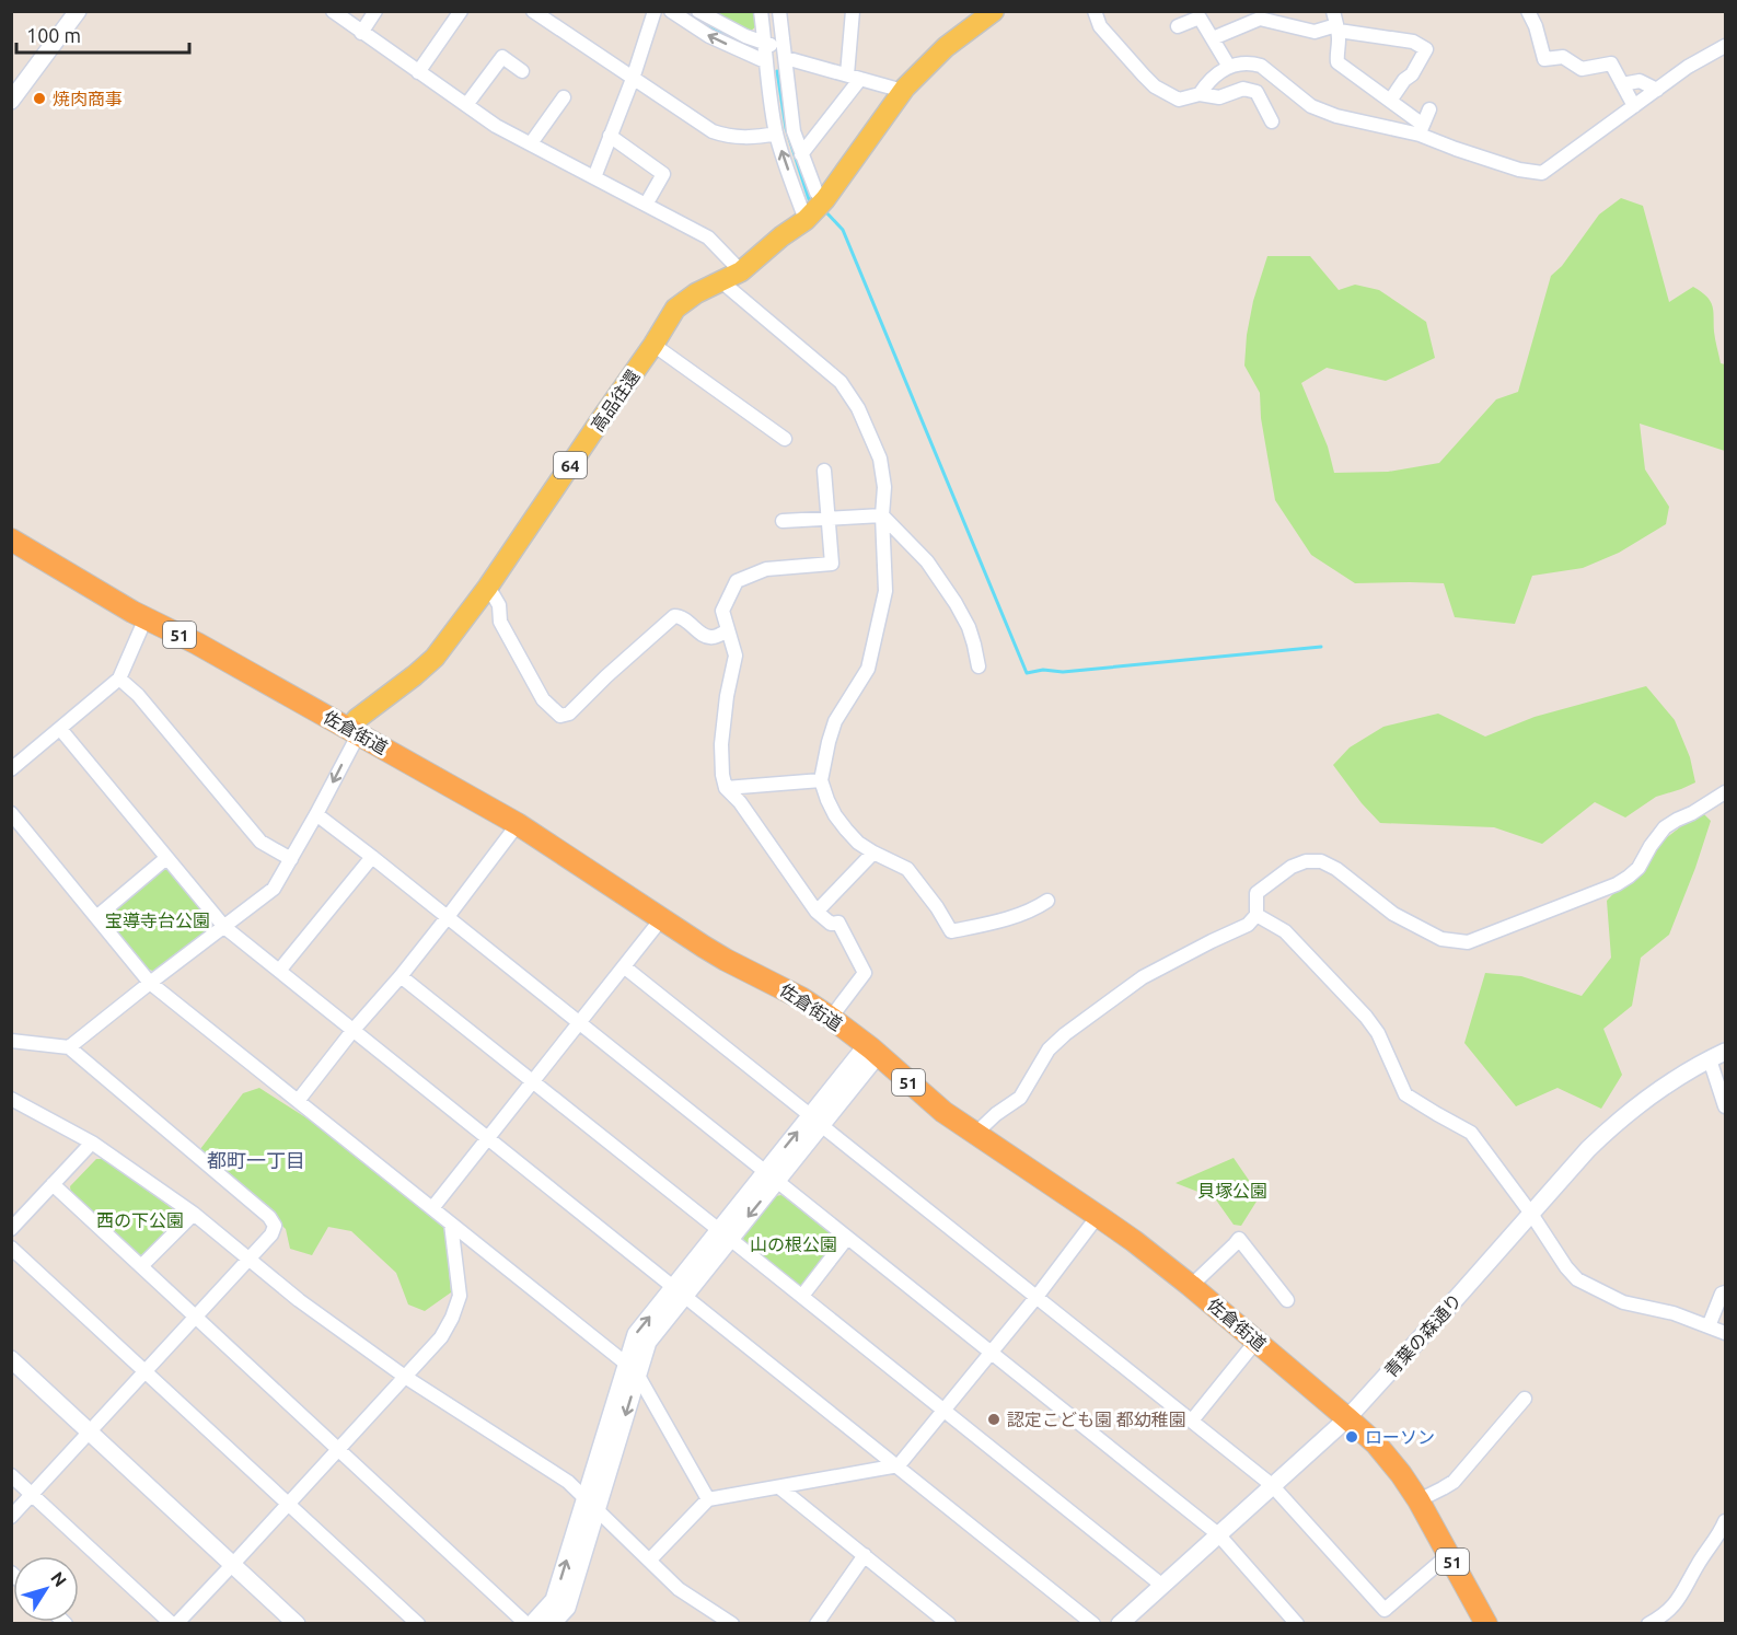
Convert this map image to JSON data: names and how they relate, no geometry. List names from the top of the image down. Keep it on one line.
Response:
{"streets":{"highway":["51","佐倉街道"],"main road":["高品往還","64"],"street":["青葉の森通り"]},"crossings":[["高品往還","64"],["高品往還","佐倉街道"],["佐倉街道","青葉の森通り"]],"districts":["都町一丁目"],"parks":["宝導寺台公園","貝塚公園","西の下公園","山の根公園"],"places":["焼肉商事","認定こども園 都幼稚園","ローソン"],"scale_bar":"100 m","north":"top right"}
